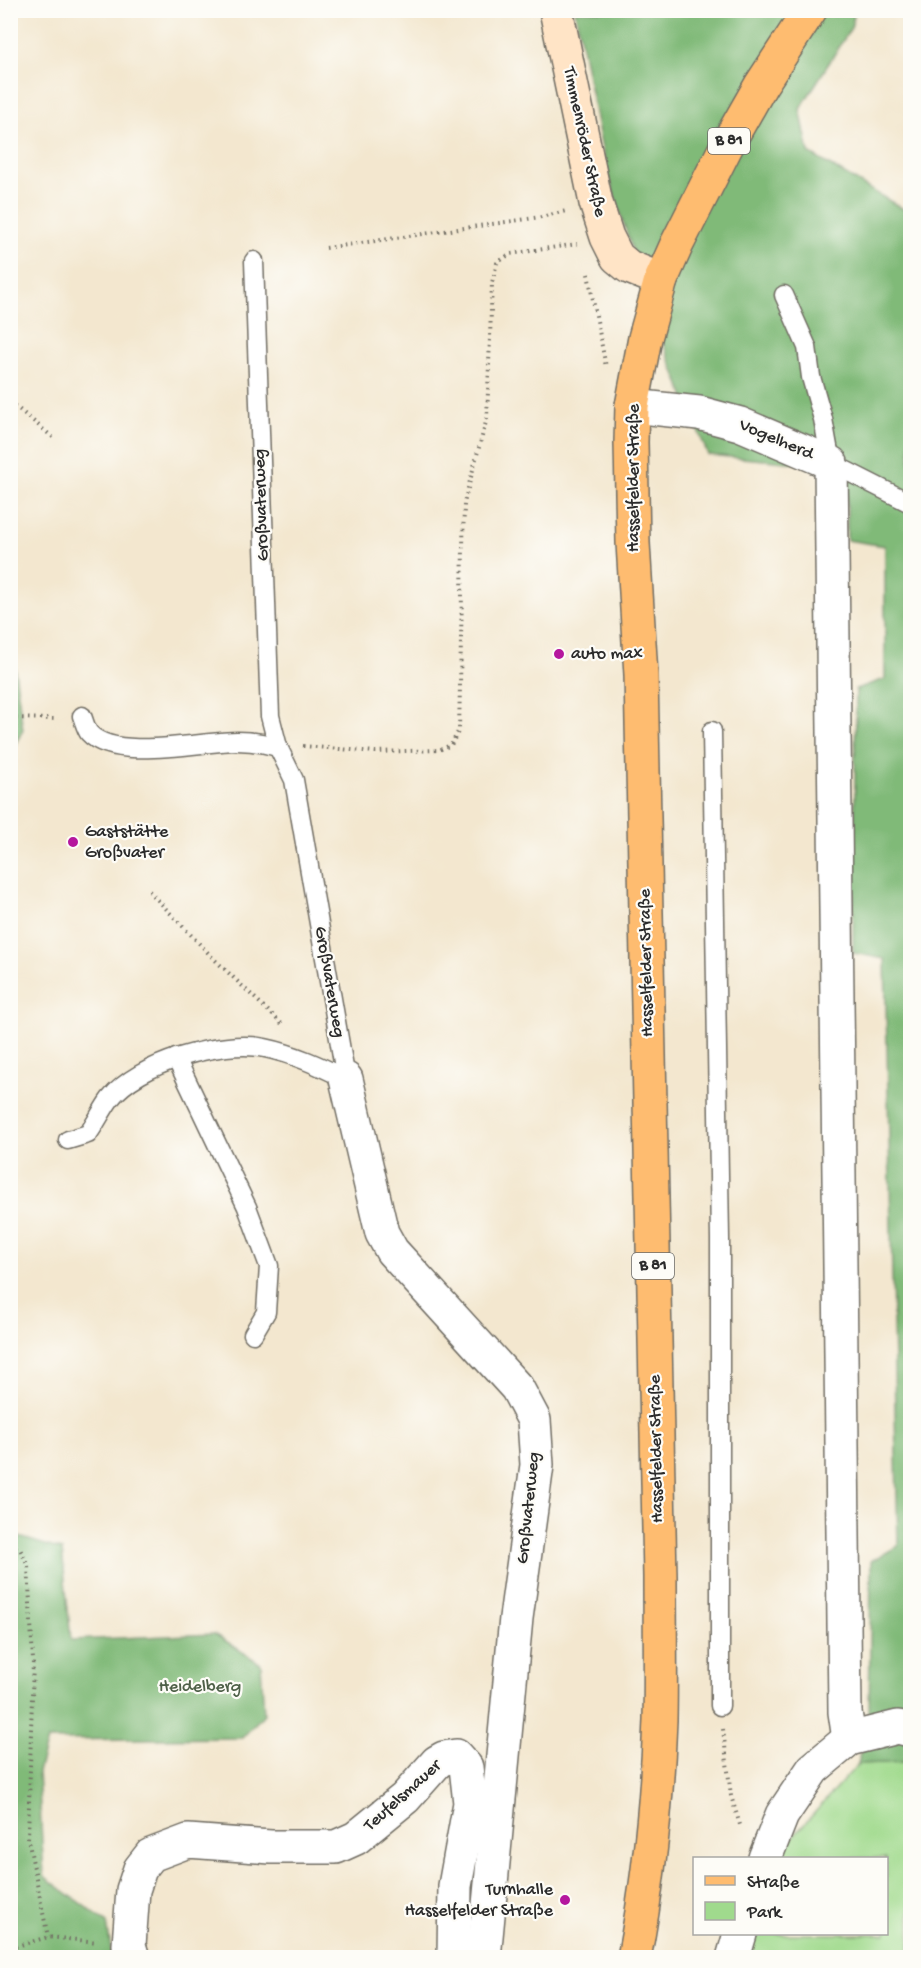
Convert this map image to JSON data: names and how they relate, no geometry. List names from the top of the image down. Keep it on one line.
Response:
{"streets":{"main road":["B 81","Timmenröder Straße","Hasselfelder Straße"],"street":["Vogelherd","Großvaterweg","Teufelsmauer"]},"crossings":[["Timmenröder Straße","Hasselfelder Straße"],["Vogelherd","Hasselfelder Straße"]],"parks":["Heidelberg"],"places":["auto max","Gaststätte Großvater","Turnhalle Hasselfelder Straße"],"legend":["Straße","Park"]}
